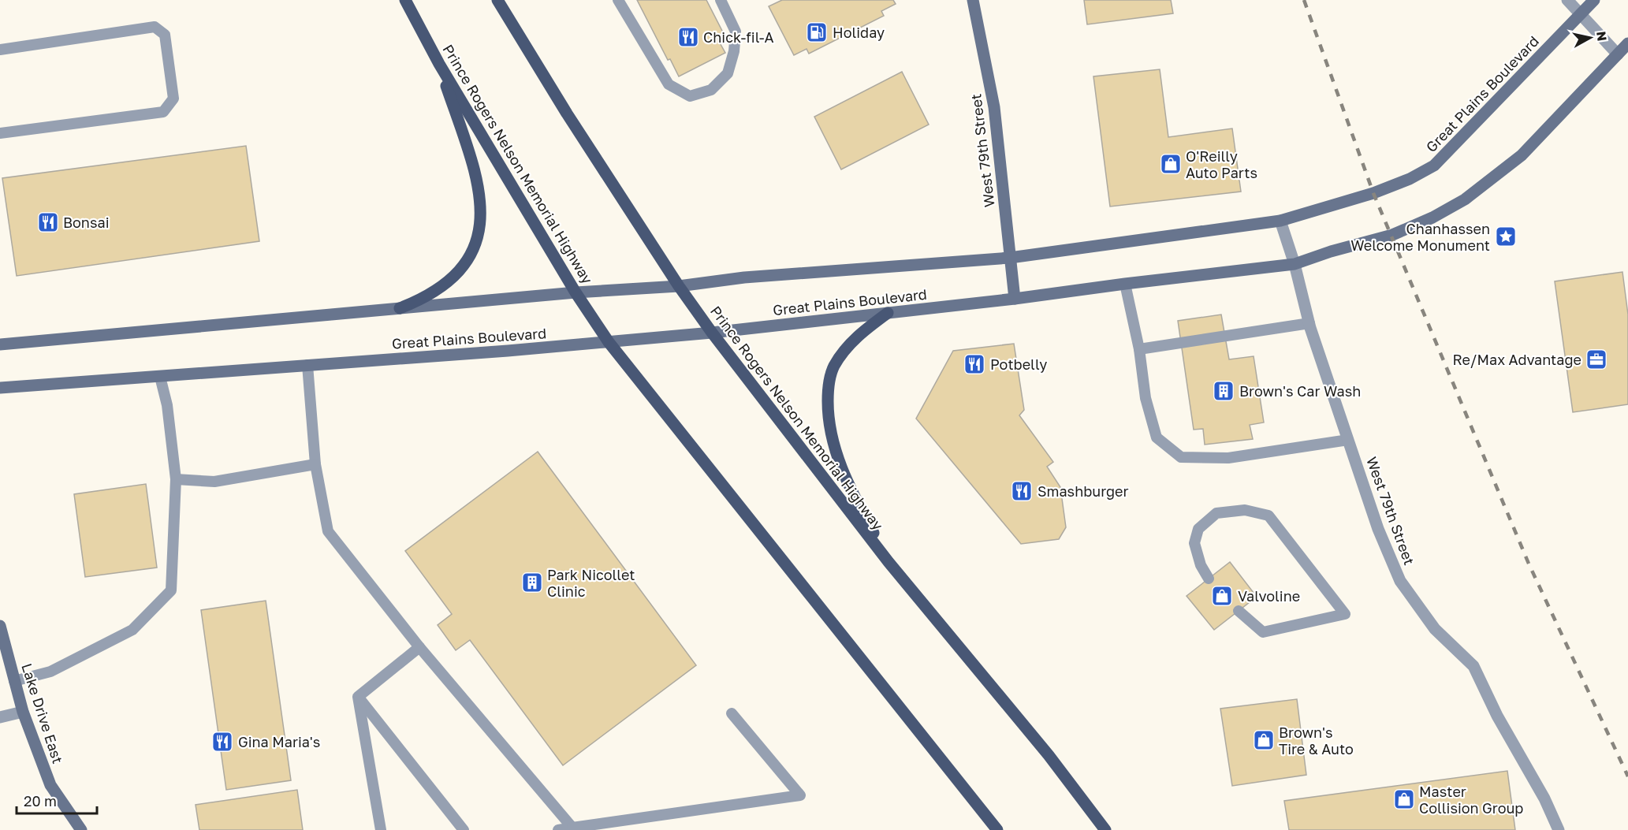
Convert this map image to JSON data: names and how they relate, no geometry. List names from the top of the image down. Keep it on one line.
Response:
{"streets":{"main road":["Prince Rogers Nelson Memorial Highway"],"street":["Great Plains Boulevard","West 79th Street","Lake Drive East"]},"crossings":[["Great Plains Boulevard","West 79th Street"],["Great Plains Boulevard","Prince Rogers Nelson Memorial Highway"]],"places":{"fuel station":["Holiday"],"restaurant":["Chick-fil-A","Bonsai","Potbelly","Smashburger","Gina Maria's"],"shop":["O'Reilly Auto Parts","Valvoline","Brown's Tire & Auto","Master Collision Group"],"place":["Chanhassen Welcome Monument"],"office":["Re/Max Advantage"],"building":["Brown's Car Wash","Park Nicollet Clinic"]},"scale_bar":"20 m","north":"right"}
